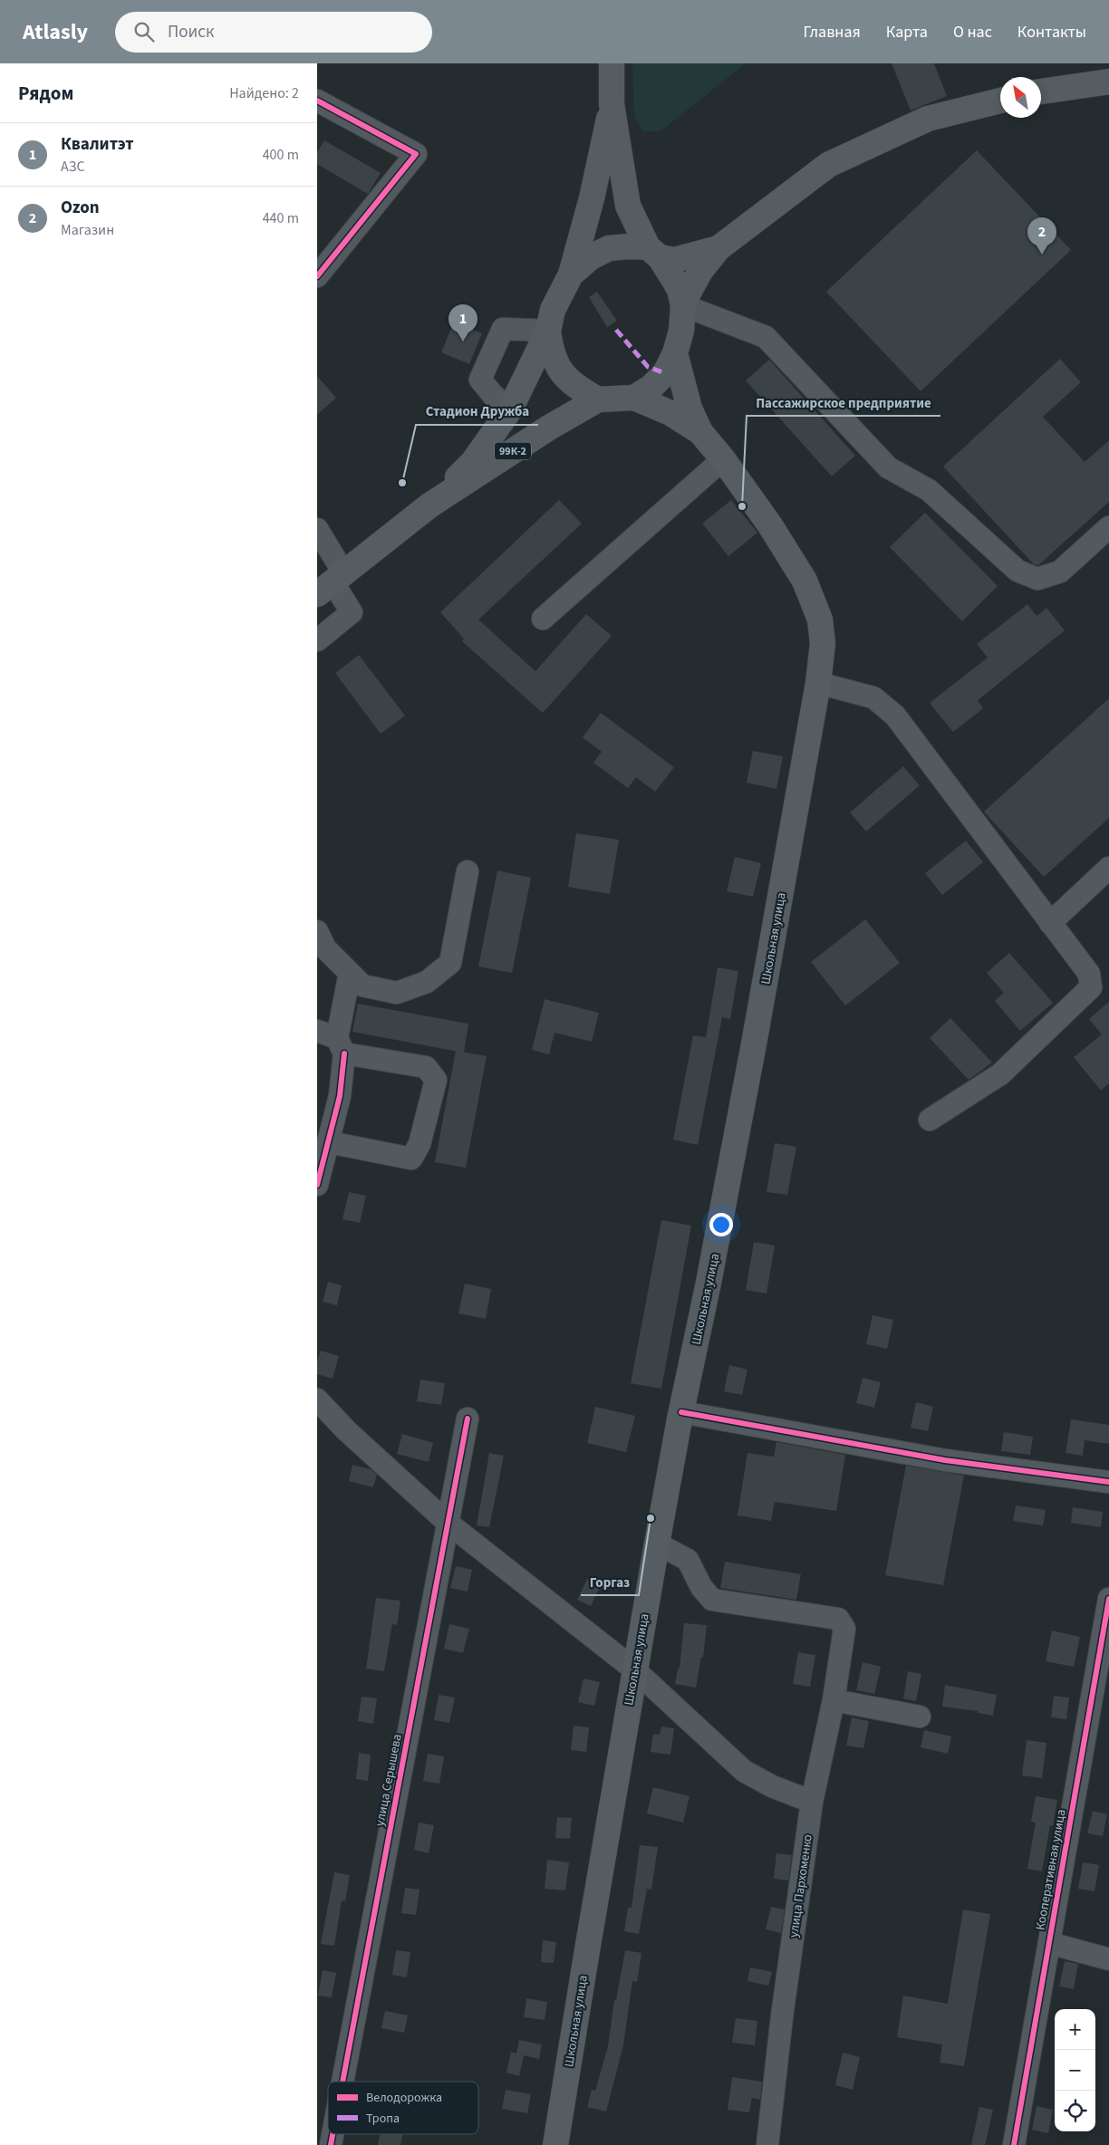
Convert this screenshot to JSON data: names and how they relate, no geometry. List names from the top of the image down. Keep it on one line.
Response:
{"streets":{"main road":["99К-2","Школьная улица"],"street":["улица Серышева","Кооперативная улица","улица Пархоменко"]},"crossings":[["Школьная улица","улица Пархоменко"]],"places":["Стадион Дружба","Пассажирское предприятие","Горгаз"],"legend":["Велодорожка","Тропа"],"north":"top left","page":{"header":"Atlasly","search":"Поиск","nav":["Главная","Карта","О нас","Контакты"],"heading":["Рядом","Найдено: 2"],"list":[{"mark":"1","name":"Квалитэт","note":"АЗС","value":"400 m"},{"mark":"2","name":"Ozon","note":"Магазин","value":"440 m"}],"pins":["2","1"],"map_buttons":["+","−"]}}
